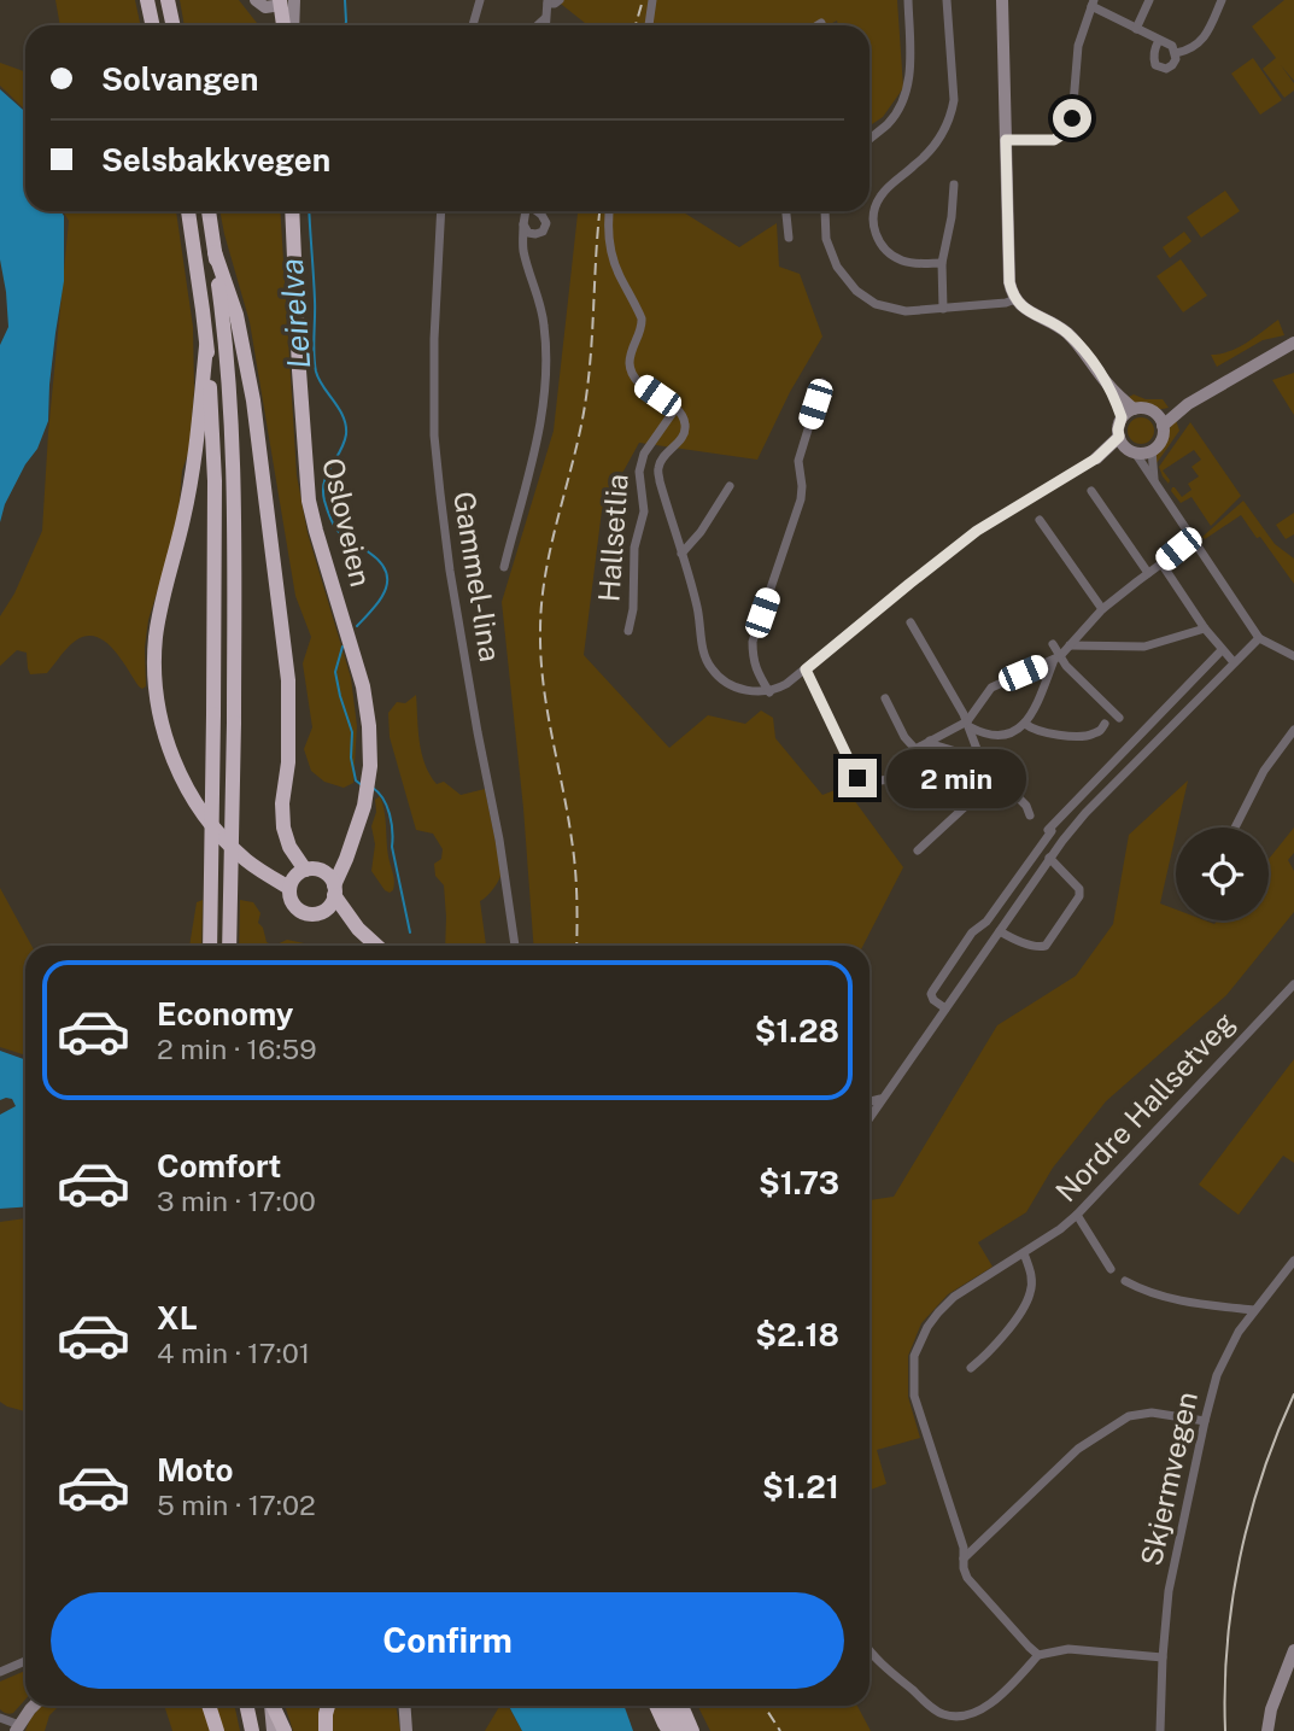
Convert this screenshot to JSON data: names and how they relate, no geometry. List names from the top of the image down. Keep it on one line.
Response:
{"streets":{"highway":["Osloveien"],"street":["Hallsetlia","Gammel-lina","Nordre Hallsetveg","Skjermvegen"]},"water":["Leirelva"],"page":{"banner":["Solvangen","Selsbakkvegen"],"bubble":"2 min","list":[{"name":"Economy","note":"2 min · 16:59","value":"$1.28"},{"name":"Comfort","note":"3 min · 17:00","value":"$1.73"},{"name":"XL","note":"4 min · 17:01","value":"$2.18"},{"name":"Moto","note":"5 min · 17:02","value":"$1.21"}],"buttons":"Confirm"}}
